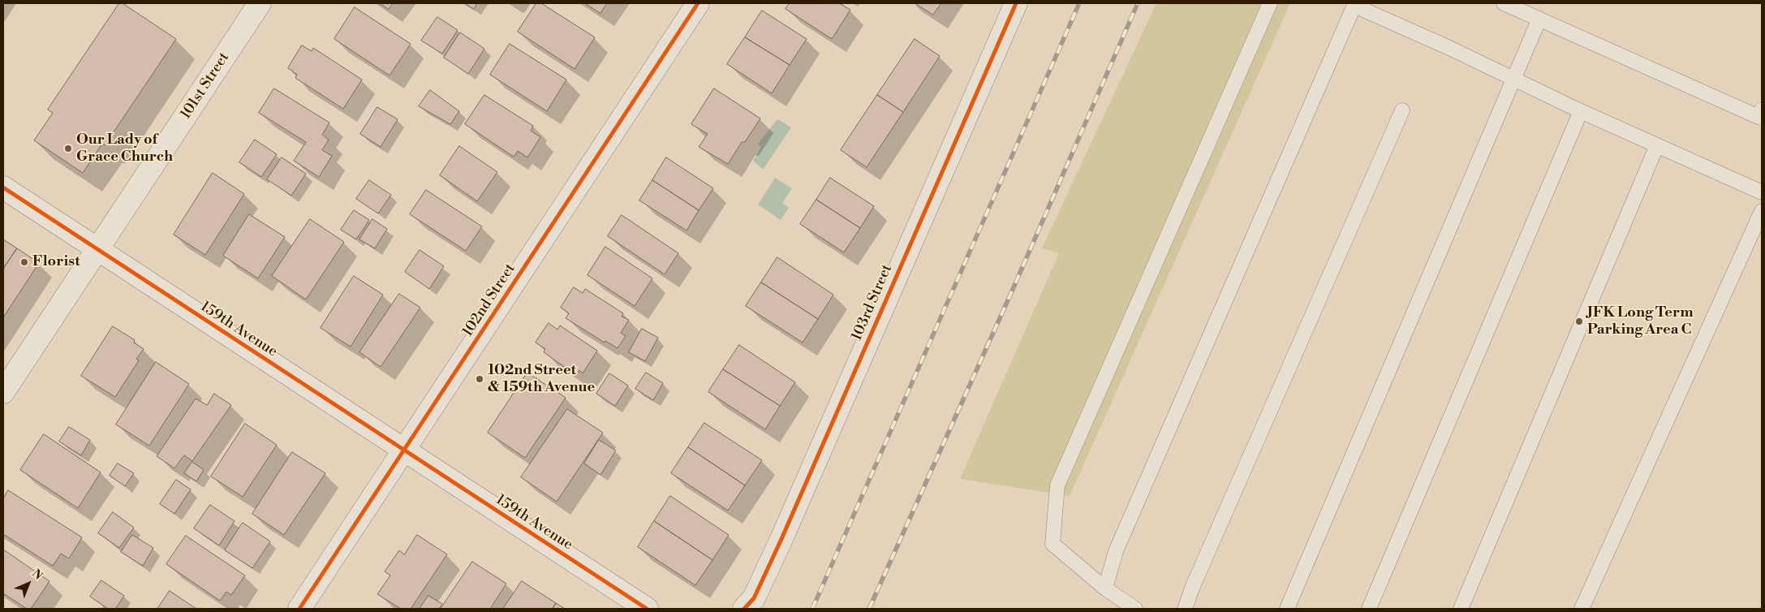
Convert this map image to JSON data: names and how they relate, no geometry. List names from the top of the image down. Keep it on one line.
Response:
{"streets":{"street":["101st Street","102nd Street","103rd Street","159th Avenue"]},"crossings":[["101st Street","159th Avenue"],["102nd Street","159th Avenue"]],"places":["Our Lady of Grace Church","Florist","JFK Long Term Parking Area C","102nd Street & 159th Avenue"],"north":"top right"}
